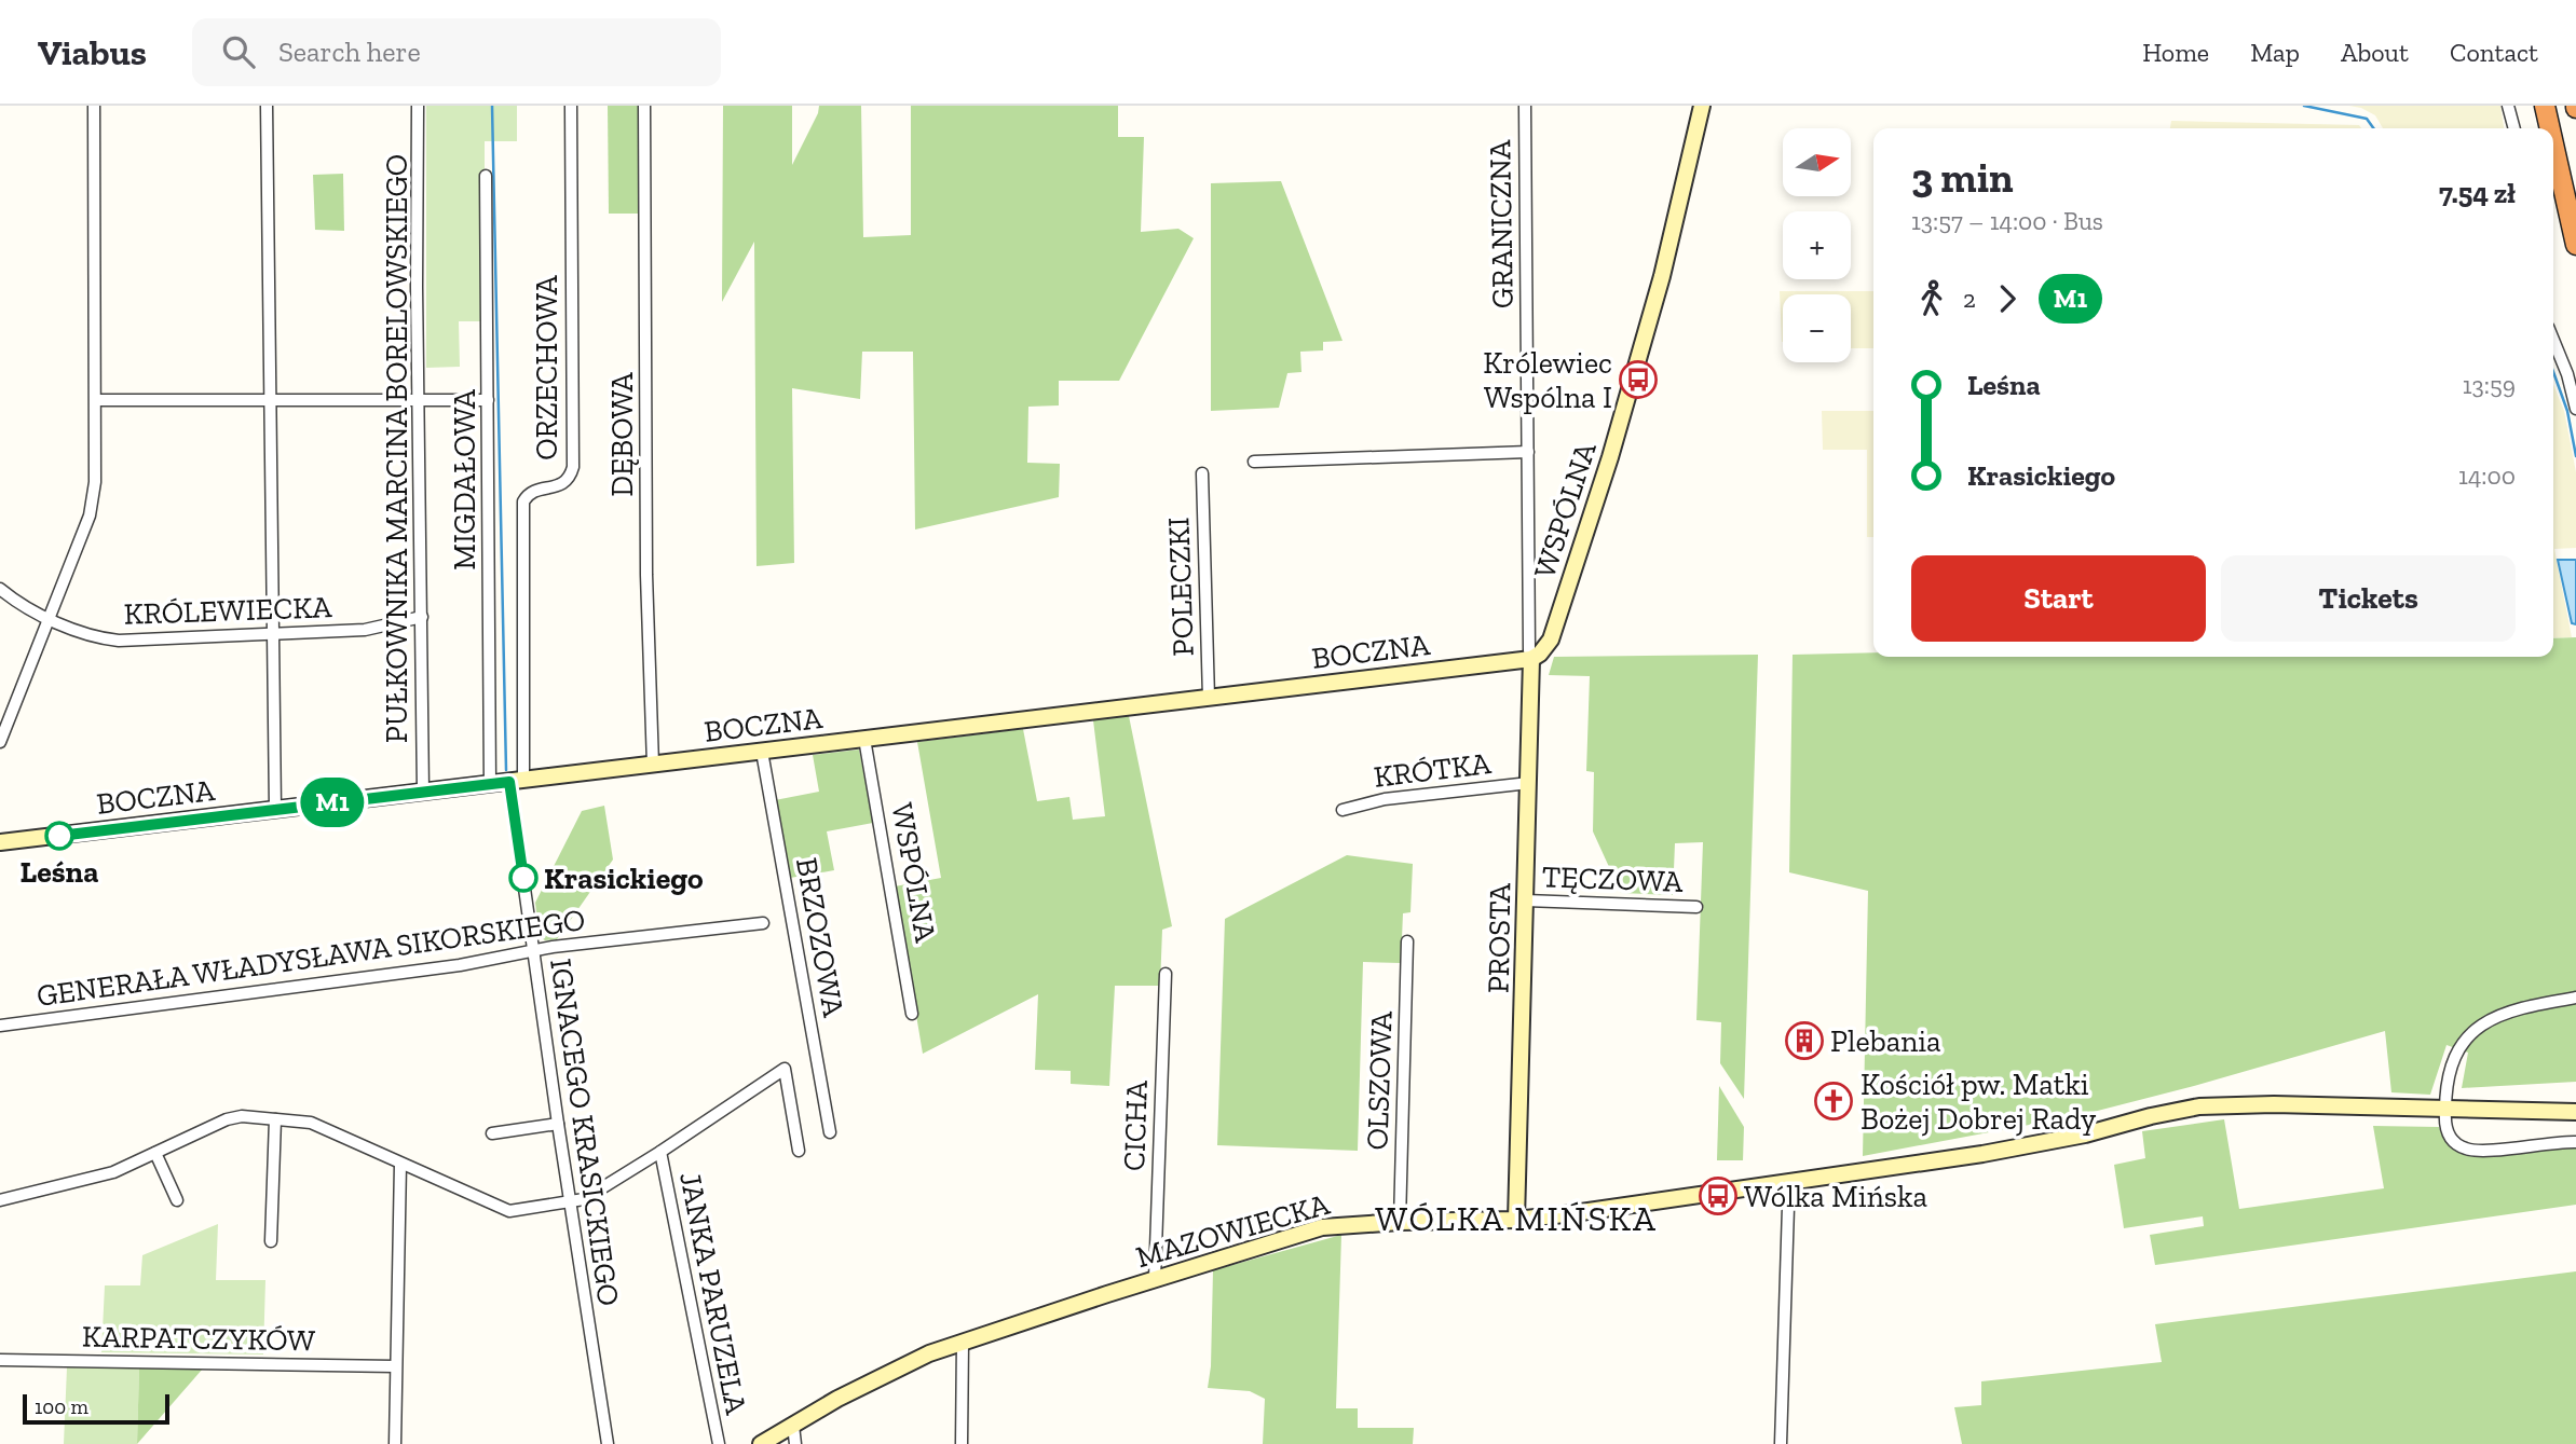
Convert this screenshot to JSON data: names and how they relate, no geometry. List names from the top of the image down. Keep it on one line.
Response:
{"streets":{"street":["GRANICZNA","ORZECHOWA","DĘBOWA","PUŁKOWNIKA MARCINA BORELOWSKIEGO","MIGDAŁOWA","WSPÓLNA","POLECZKI","KRÓLEWIECKA","BOCZNA","KRÓTKA","TĘCZOWA","BRZOZOWA","PROSTA","GENERAŁA WŁADYSŁAWA SIKORSKIEGO","OLSZOWA","CICHA","IGNACEGO KRASICKIEGO","MAZOWIECKA","JANKA PARUZELA","KARPATCZYKÓW"]},"crossings":[["GRANICZNA","WSPÓLNA"],["GRANICZNA","BOCZNA"],["GRANICZNA","PROSTA"],["ORZECHOWA","BOCZNA"],["ORZECHOWA","IGNACEGO KRASICKIEGO"],["DĘBOWA","BOCZNA"],["PUŁKOWNIKA MARCINA BORELOWSKIEGO","KRÓLEWIECKA"],["PUŁKOWNIKA MARCINA BORELOWSKIEGO","BOCZNA"],["MIGDAŁOWA","BOCZNA"],["WSPÓLNA","BOCZNA"],["WSPÓLNA","PROSTA"],["POLECZKI","BOCZNA"],["BOCZNA","BRZOZOWA"],["BOCZNA","PROSTA"],["BOCZNA","IGNACEGO KRASICKIEGO"],["KRÓTKA","PROSTA"],["TĘCZOWA","PROSTA"],["PROSTA","MAZOWIECKA"],["GENERAŁA WŁADYSŁAWA SIKORSKIEGO","IGNACEGO KRASICKIEGO"],["OLSZOWA","MAZOWIECKA"],["CICHA","MAZOWIECKA"]],"districts":["WÓLKA MIŃSKA"],"places":{"bus stop":["Królewiec Wspólna I","Wólka Mińska"],"other":["Leśna","Krasickiego"],"building":["Plebania"],"church":["Kościół pw. Matki Bożej Dobrej Rady"]},"lines":["bus line M1"],"scale_bar":"100 m","north":"right","page":{"header":"Viabus","search":"Search here","nav":["Home","Map","About","Contact"],"on_map":"M1","map_buttons":["+","−"],"heading":["3 min","13:57 – 14:00 · Bus","7.54 zł"],"legs":["2","M1"],"list":[{"name":"Leśna","value":"13:59"},{"name":"Krasickiego","value":"14:00"}],"buttons":["Start","Tickets"],"scale":"100 m"}}
